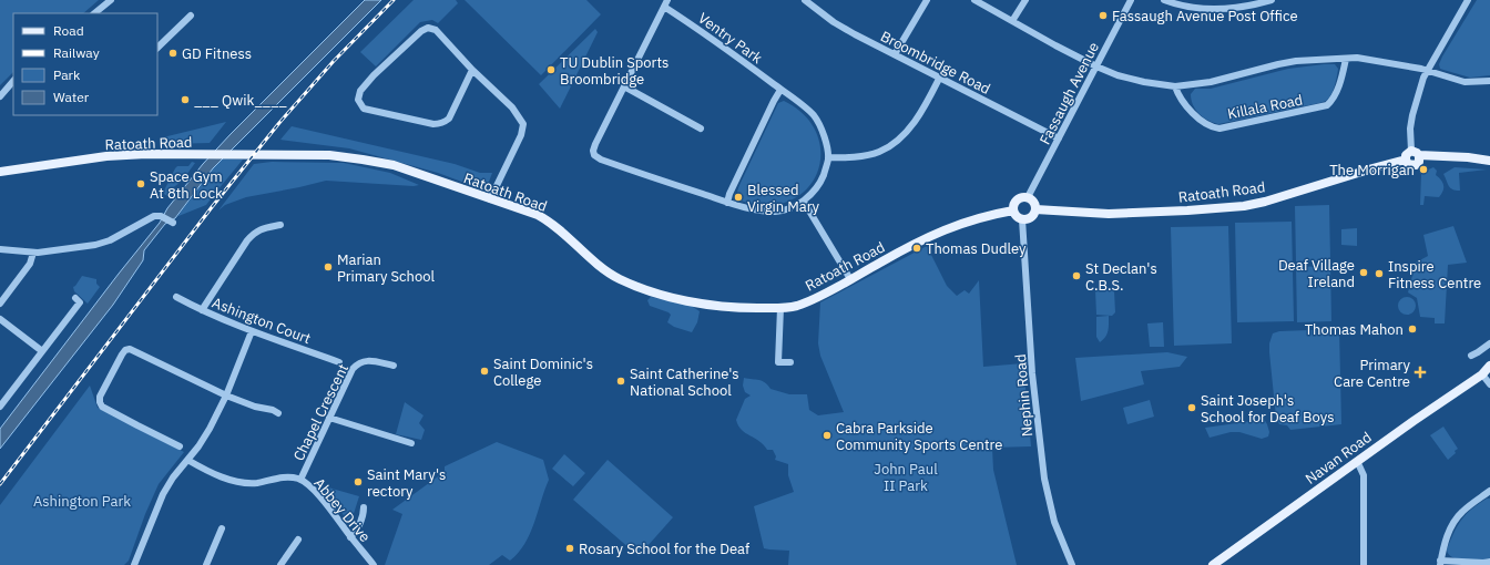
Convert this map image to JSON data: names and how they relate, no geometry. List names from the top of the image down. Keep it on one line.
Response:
{"streets":{"main road":["Ratoath Road","Navan Road"],"street":["Ventry Park","Broombridge Road","Fassaugh Avenue","Killala Road","Ashington Court","Nephin Road","Chapel Crescent","Abbey Drive"]},"crossings":[["Broombridge Road","Fassaugh Avenue"],["Fassaugh Avenue","Ratoath Road"],["Fassaugh Avenue","Nephin Road"],["Ratoath Road","Nephin Road"],["Chapel Crescent","Abbey Drive"]],"parks":["John Paul II Park","Ashington Park"],"places":{"other":["Fassaugh Avenue Post Office","GD Fitness","TU Dublin Sports Broombridge","___ Qwik____","The Morrigan","Space Gym At 8th Lock","Blessed Virgin Mary","Thomas Dudley","Marian Primary School","Deaf Village Ireland","Inspire Fitness Centre","St Declan's C.B.S.","Thomas Mahon","Saint Dominic's College","Saint Catherine's National School","Saint Joseph's School for Deaf Boys","Cabra Parkside Community Sports Centre","Saint Mary's rectory","Rosary School for the Deaf"],"health":["Primary Care Centre"]},"legend":["Road","Railway","Park","Water"]}
